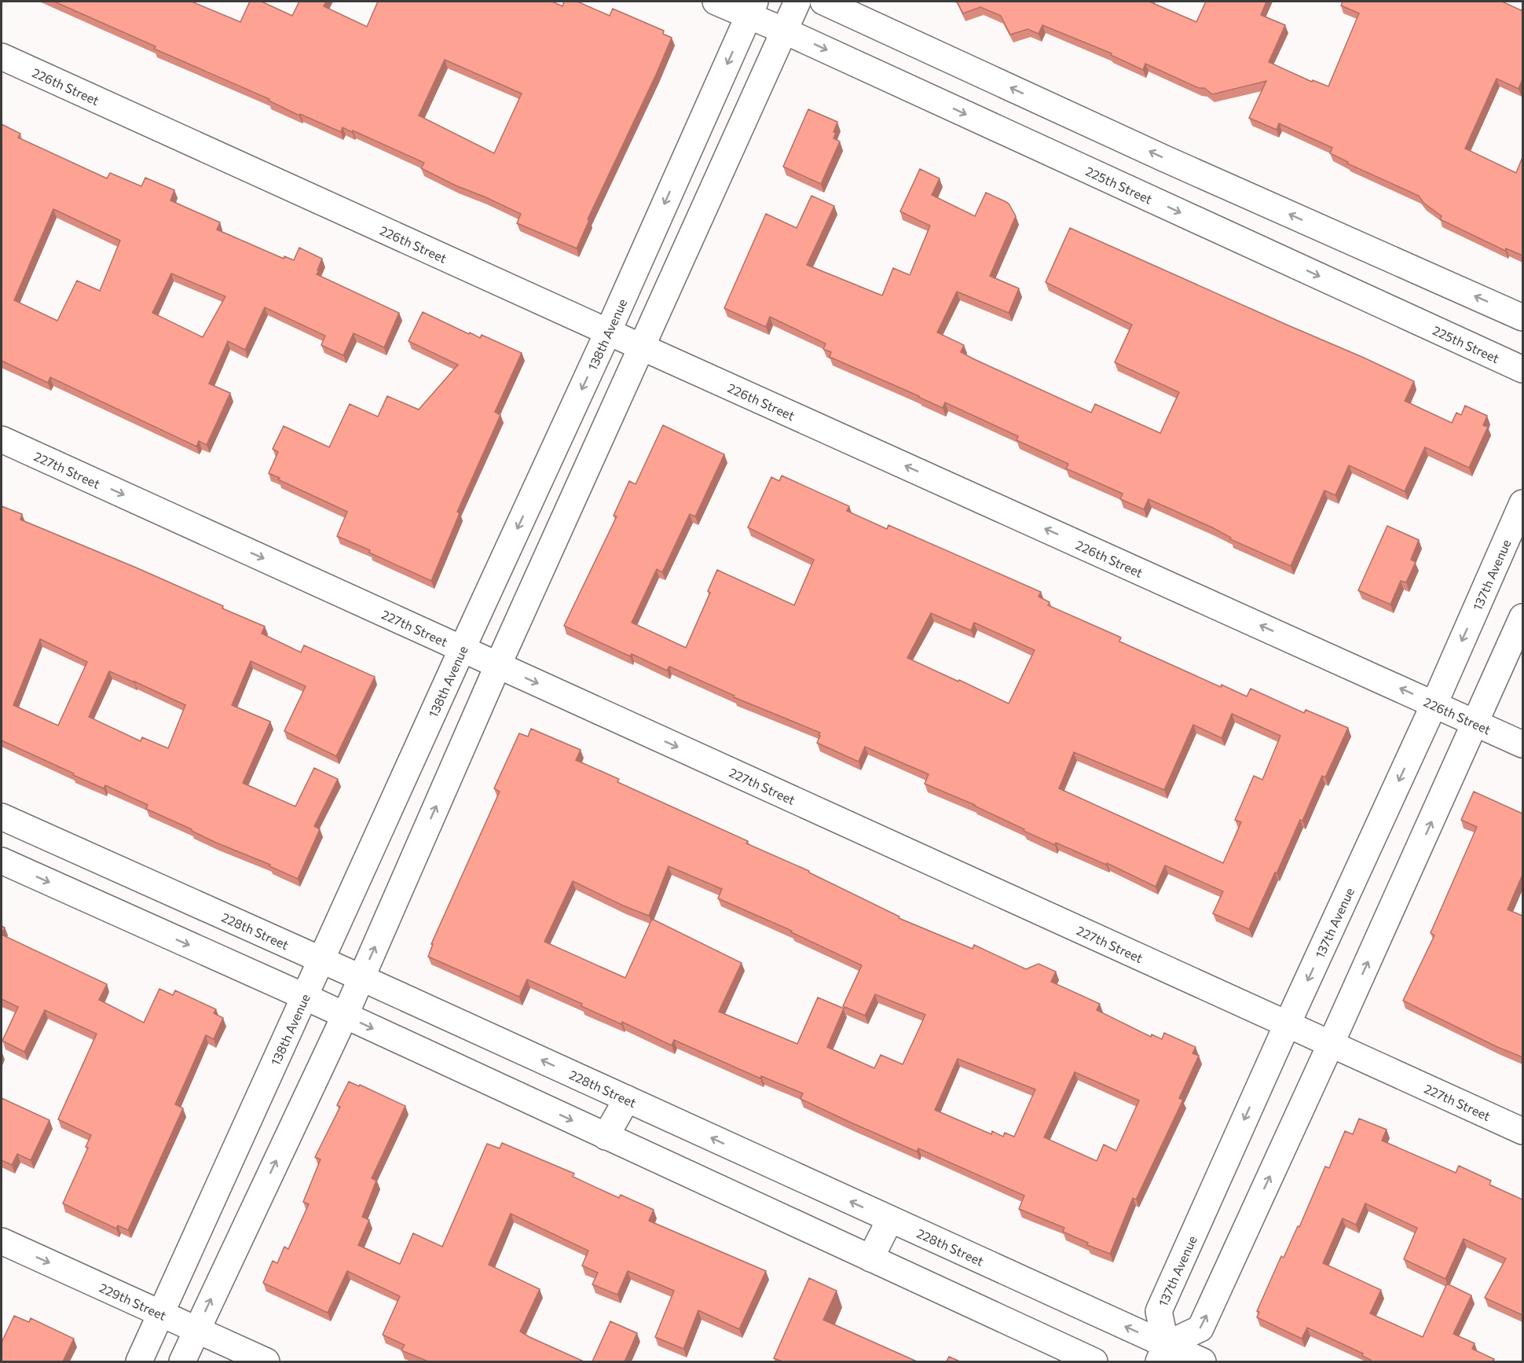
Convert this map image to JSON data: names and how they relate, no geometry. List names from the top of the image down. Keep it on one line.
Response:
{"streets":{"street":["226th Street","225th Street","138th Avenue","227th Street","137th Avenue","228th Street","229th Street"]},"crossings":[["226th Street","138th Avenue"],["226th Street","137th Avenue"],["225th Street","138th Avenue"],["138th Avenue","227th Street"],["138th Avenue","228th Street"],["138th Avenue","229th Street"],["227th Street","137th Avenue"],["137th Avenue","228th Street"]],"one_way":["226th Street","227th Street","229th Street"]}
